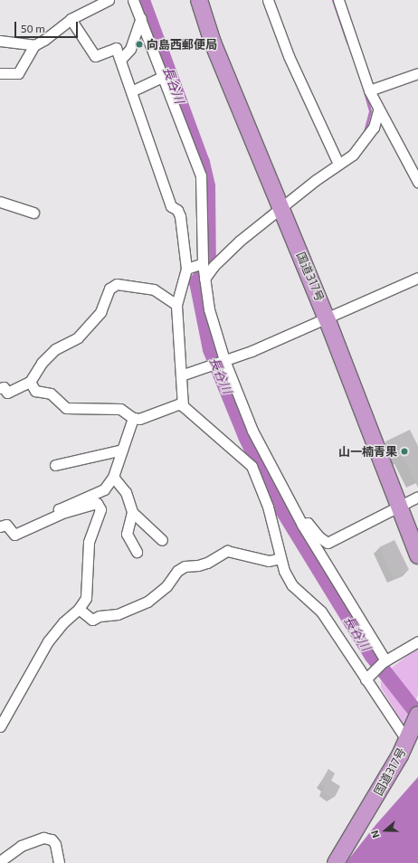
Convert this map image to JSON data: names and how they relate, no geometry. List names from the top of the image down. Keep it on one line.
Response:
{"streets":{"highway":["国道317号"]},"water":["長谷川"],"places":["向島西郵便局","山一楠青果"],"scale_bar":"50 m","north":"left"}
